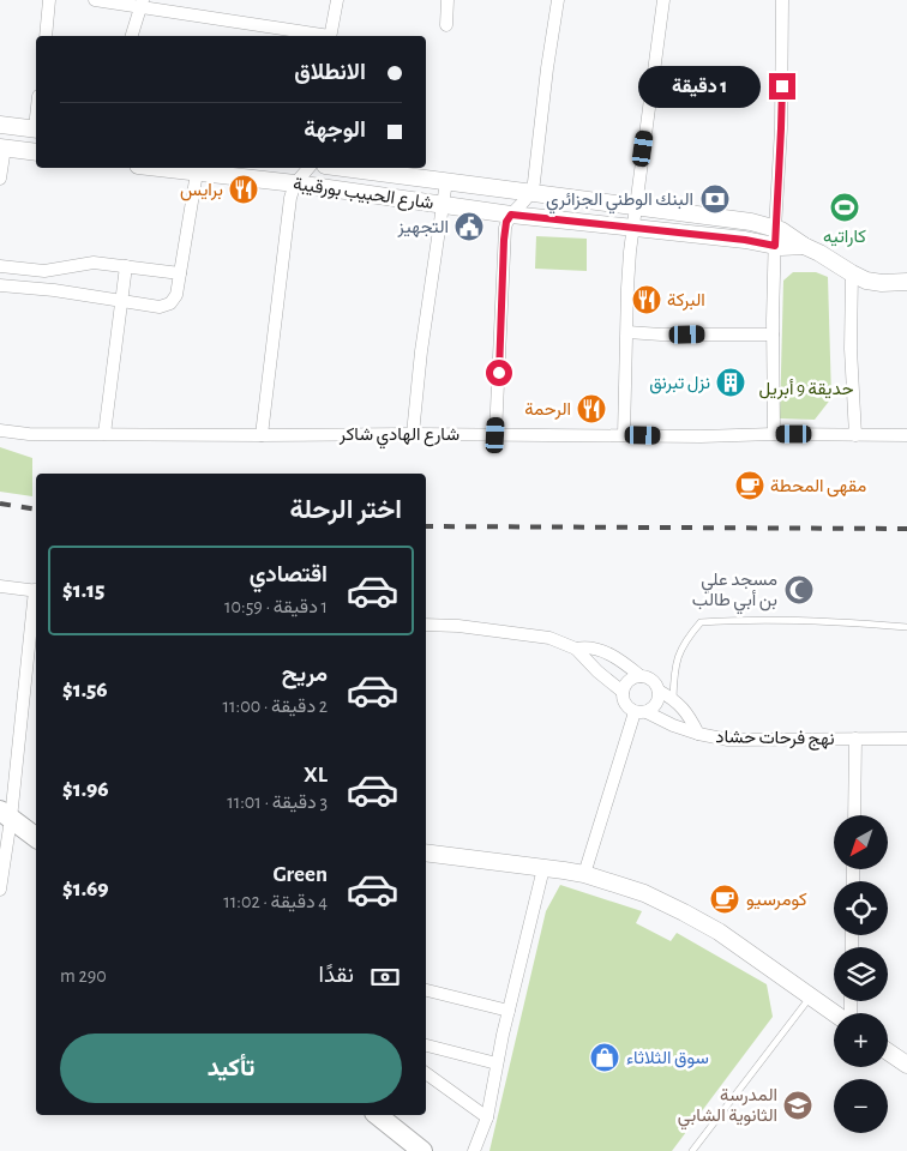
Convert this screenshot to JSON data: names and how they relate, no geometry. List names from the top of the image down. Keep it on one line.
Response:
{"streets":{"street":["شارع الحبيب بورقيبة","شارع الهادي شاكر","نهج فرحات حشاد"]},"parks":["حديقة 9 أبريل"],"places":{"restaurant":["برايس","البركة","الرحمة"],"bank":["البنك الوطني الجزائري"],"sports":["كاراتيه"],"public building":["التجهيز"],"building":["نزل تبرنق"],"cafe":["مقهى المحطة","كومرسيو"],"mosque":["مسجد علي بن أبي طالب"],"shop":["سوق الثلاثاء"],"school or university":["المدرسة الثانوية الشابي"]},"north":"bottom left","page":{"banner":["الانطلاق","الوجهة"],"bubble":"1 دقيقة","heading":"اختر الرحلة","list":[{"name":"اقتصادي","note":"1 دقيقة · 10:59","value":"$1.15"},{"name":"مريح","note":"2 دقيقة · 11:00","value":"$1.56"},{"name":"XL","note":"3 دقيقة · 11:01","value":"$1.96"},{"name":"Green","note":"4 دقيقة · 11:02","value":"$1.69"}],"map_buttons":["+","−"],"pay":["نقدًا","290 m"],"buttons":"تأكيد"}}
